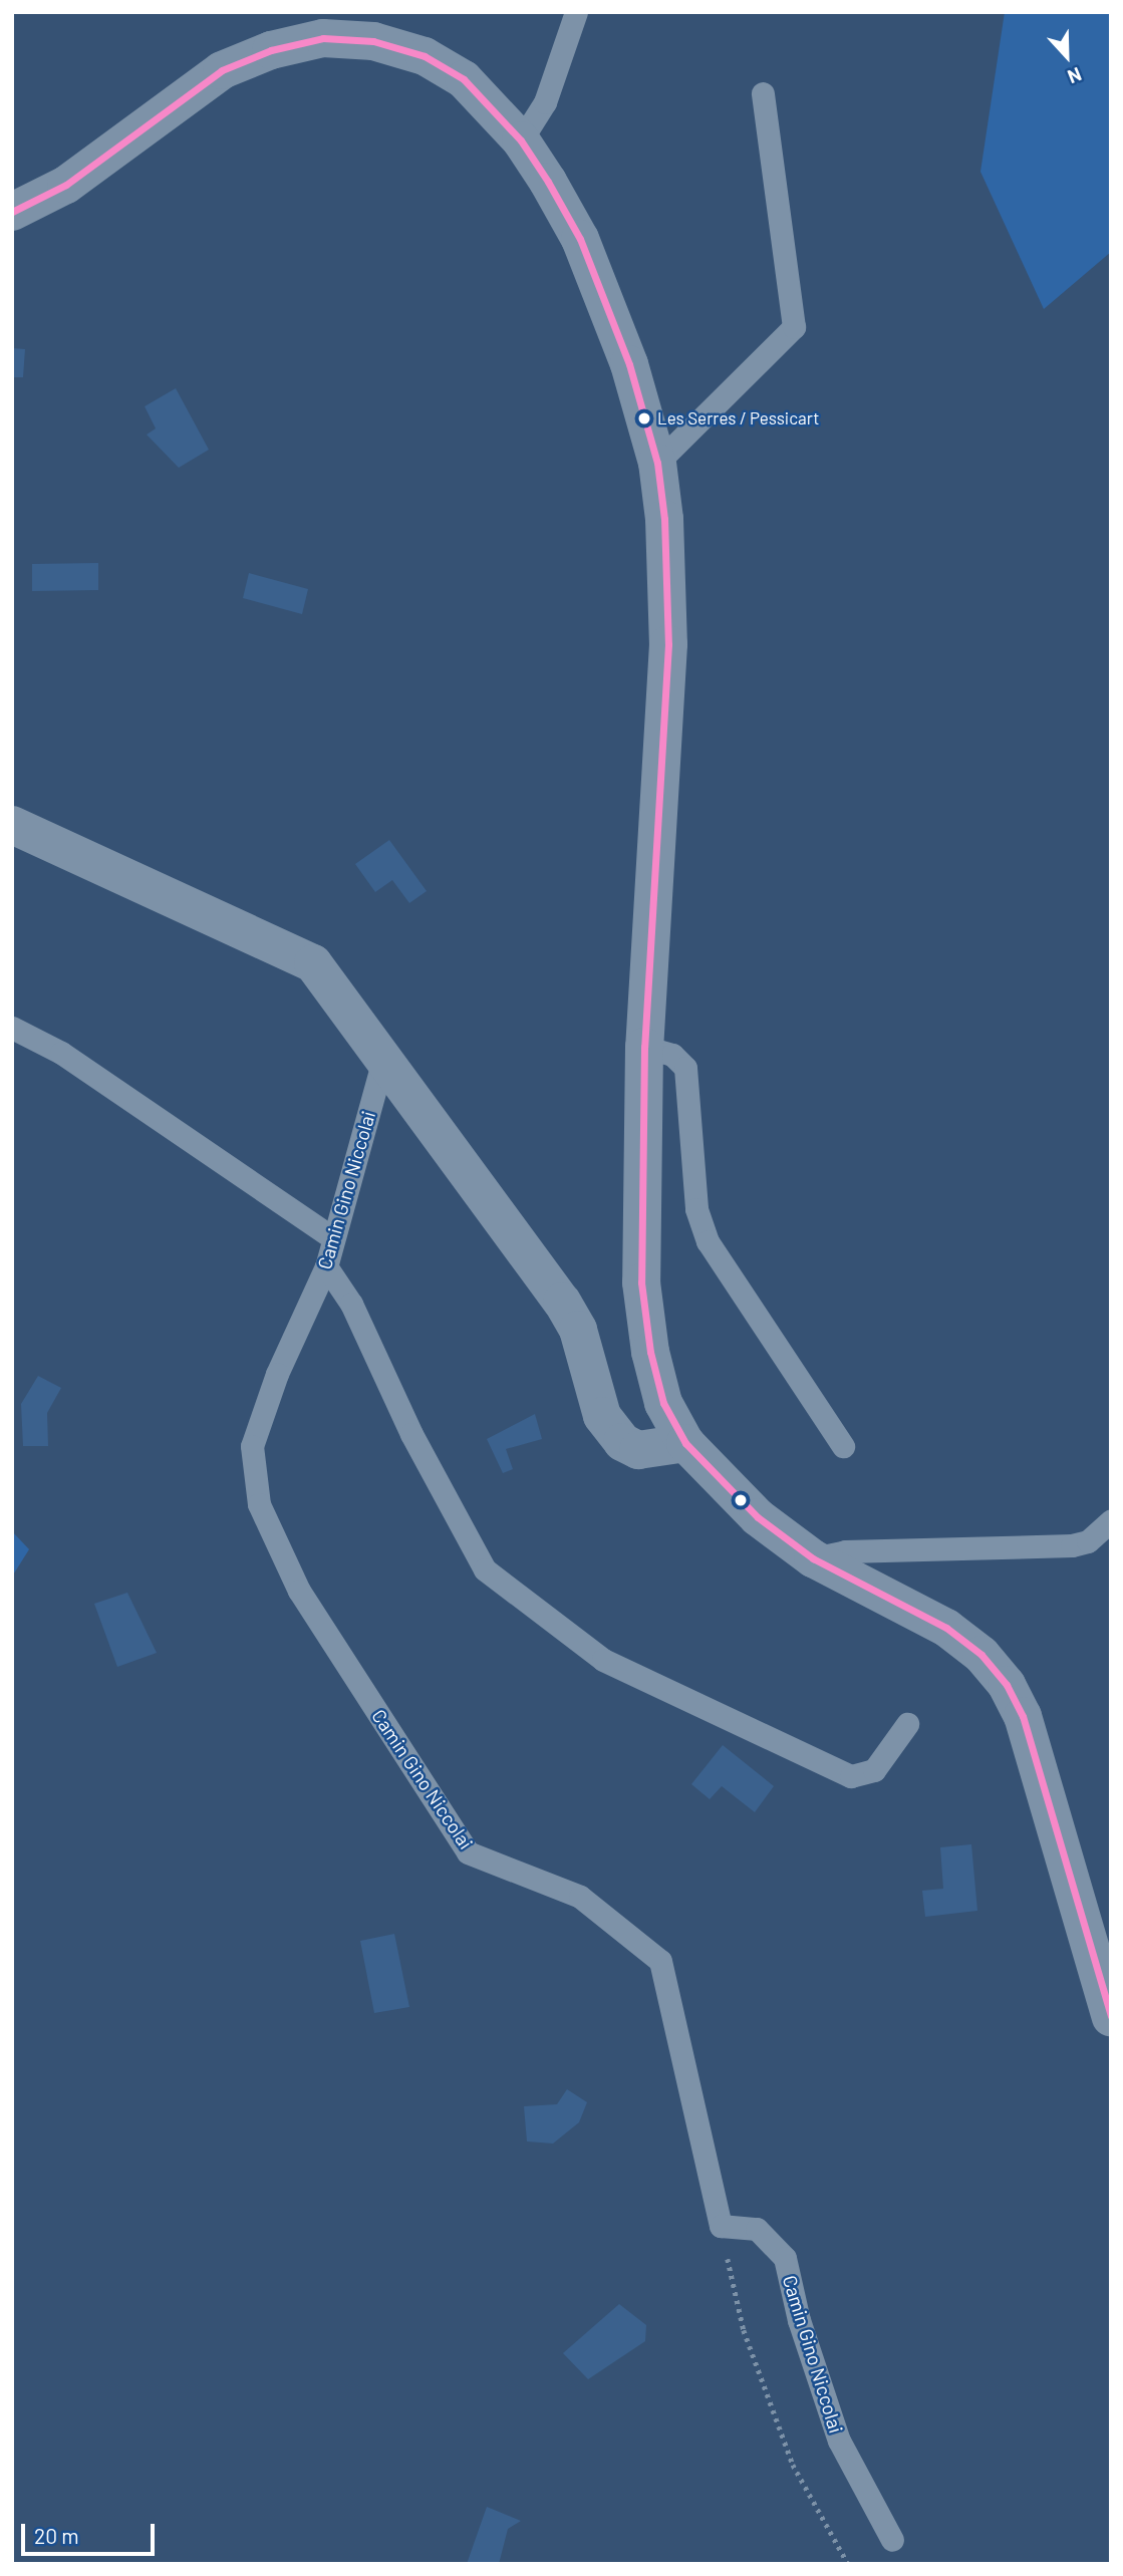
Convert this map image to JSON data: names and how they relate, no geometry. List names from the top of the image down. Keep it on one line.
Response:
{"streets":{"lane":["Camin Gino Niccolai"]},"places":["Les Serres / Pessicart"],"scale_bar":"20 m","north":"bottom"}
